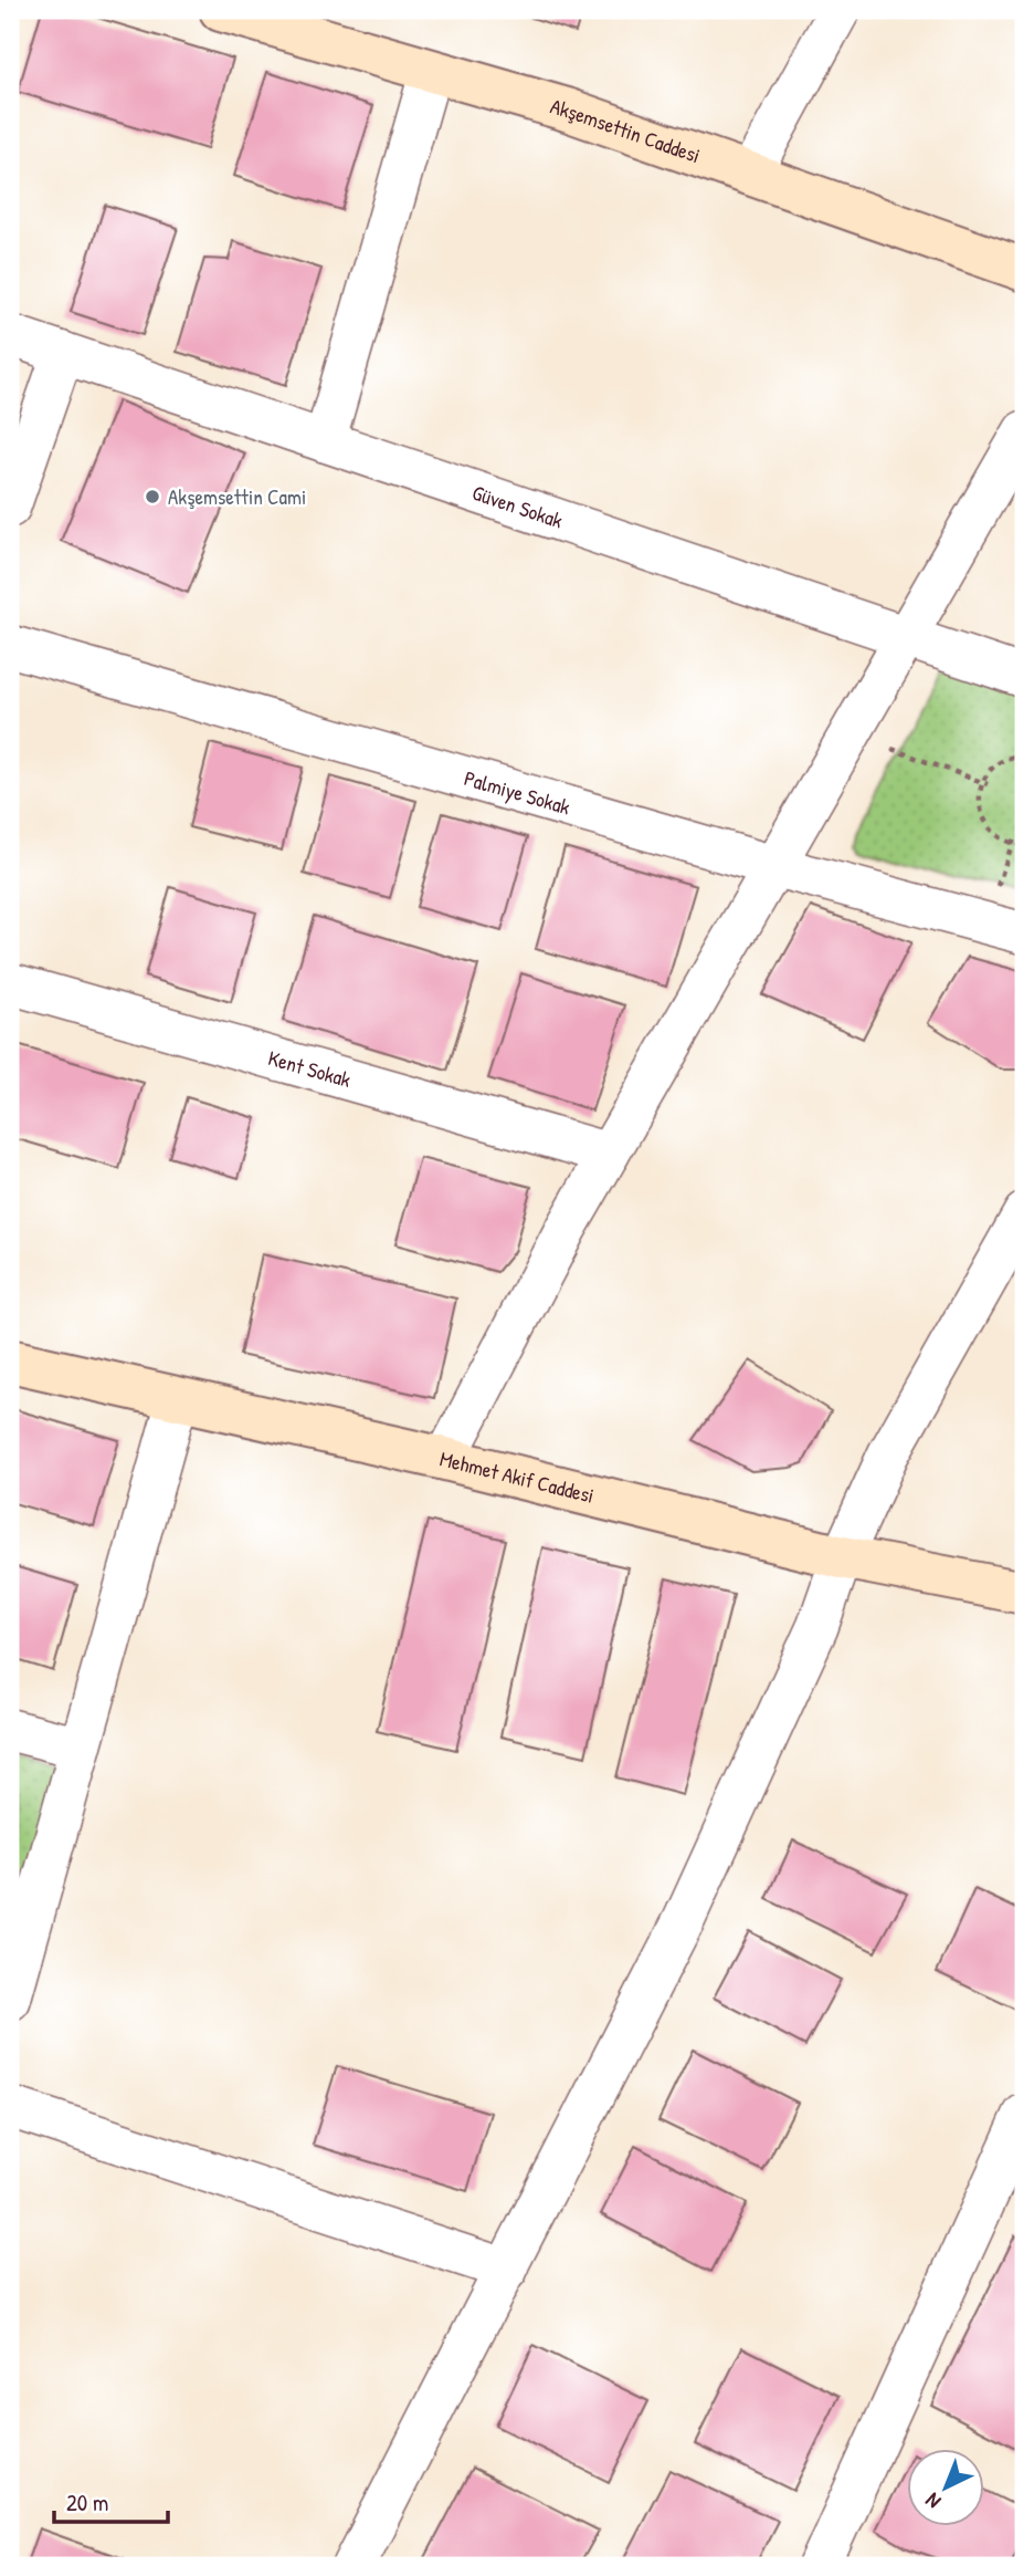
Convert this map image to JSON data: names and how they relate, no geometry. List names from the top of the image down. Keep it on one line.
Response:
{"streets":{"street":["Akşemsettin Caddesi","Güven Sokak","Palmiye Sokak","Kent Sokak","Mehmet Akif Caddesi"]},"places":["Akşemsettin Cami"],"scale_bar":"20 m","north":"bottom left"}
